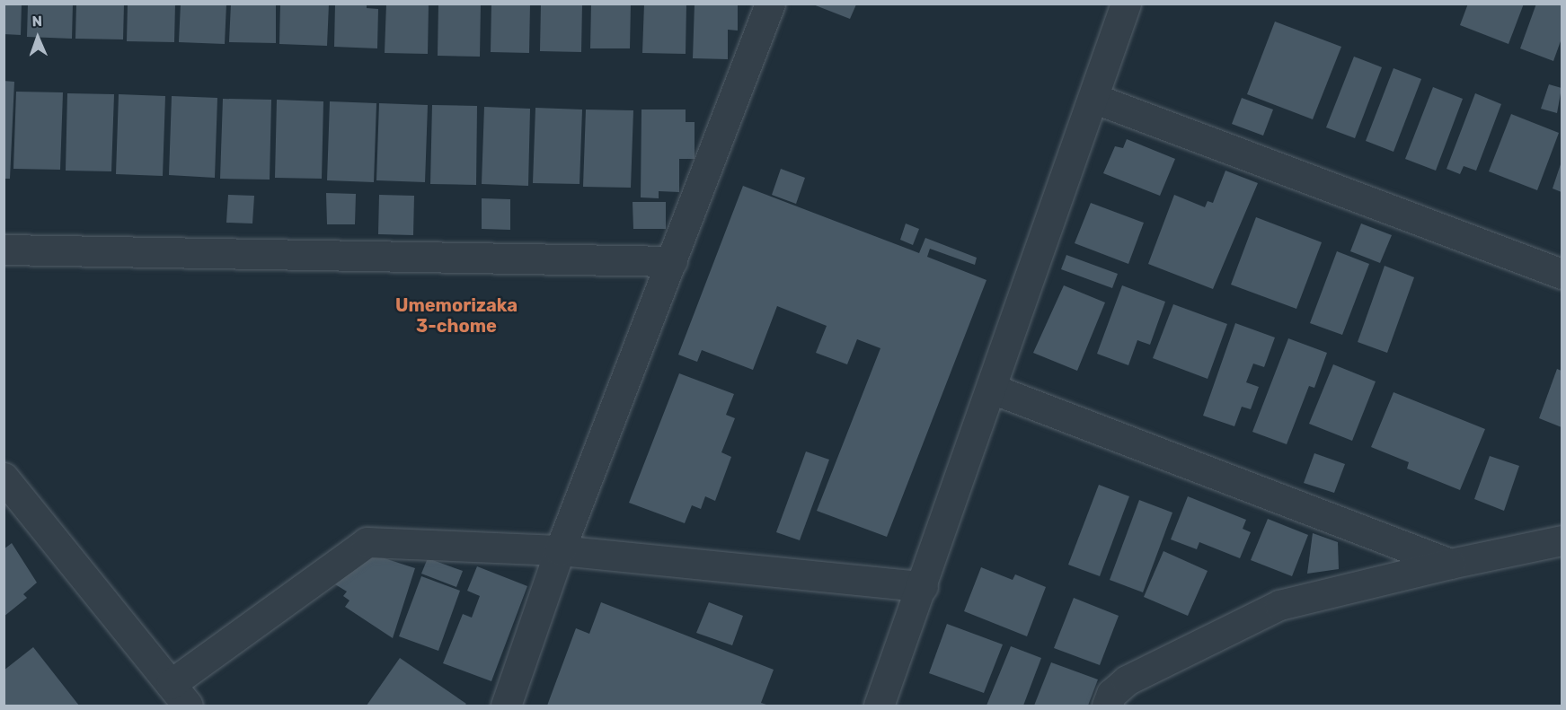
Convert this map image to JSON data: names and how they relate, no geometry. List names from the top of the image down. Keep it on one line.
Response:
{"districts":["Umemorizaka 3-chome"],"north":"top"}
